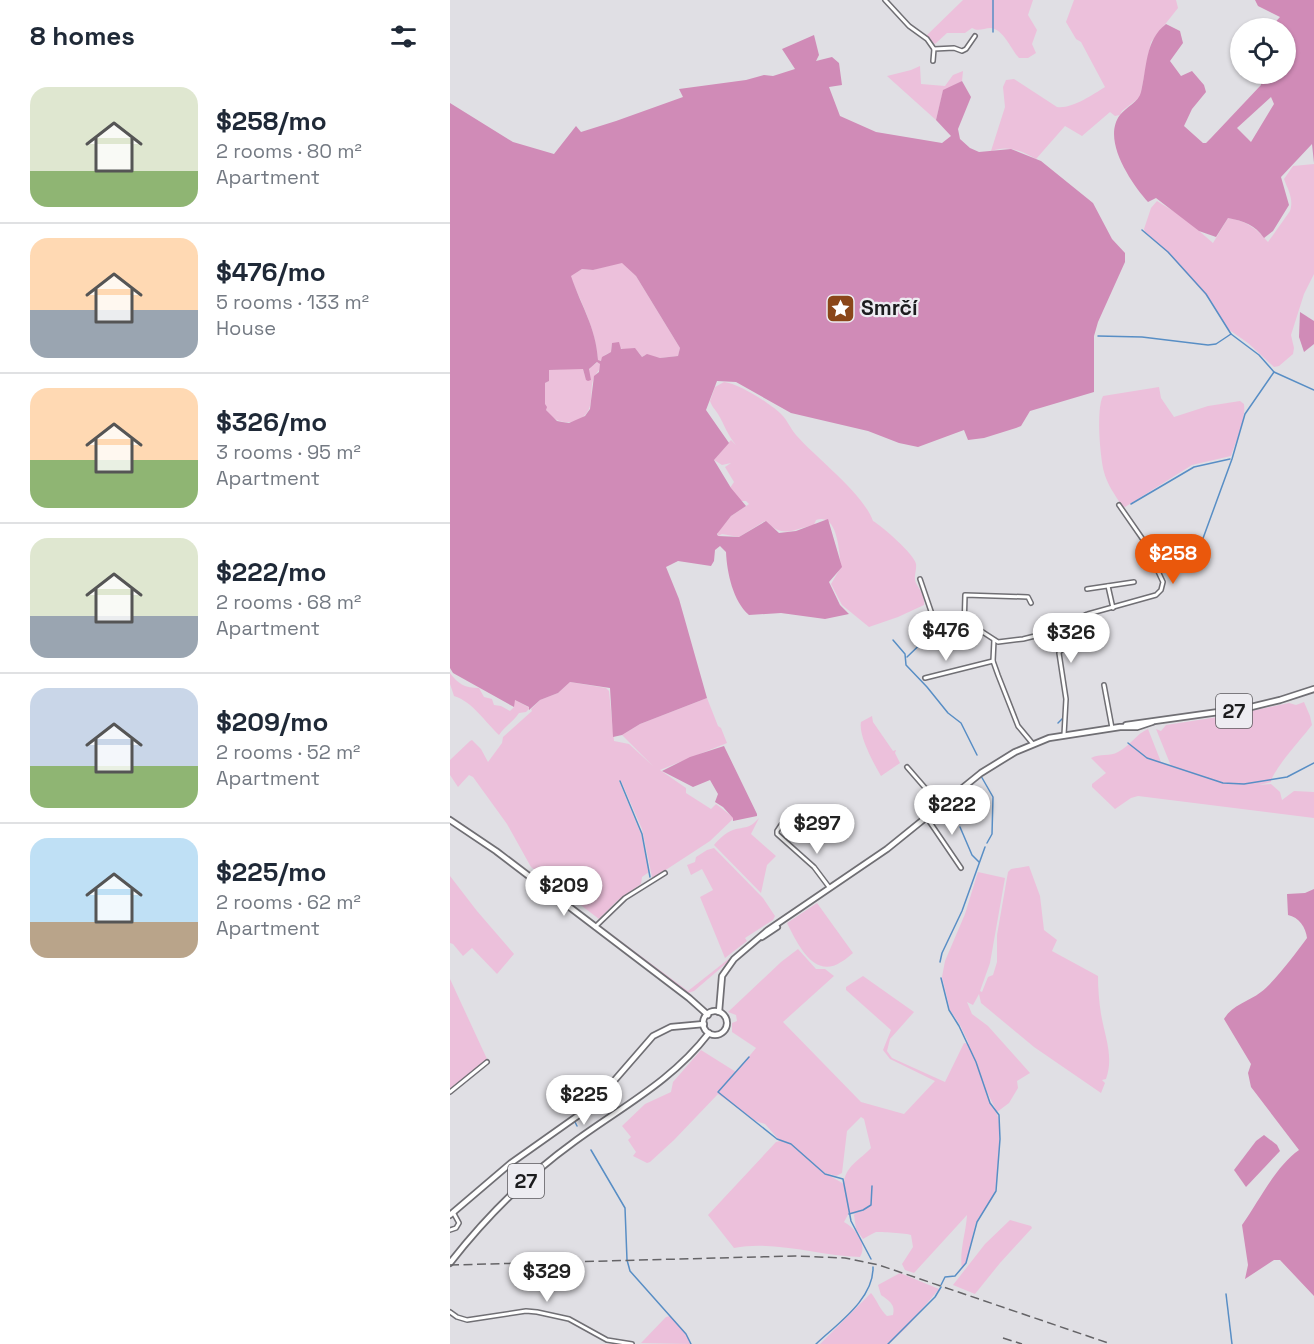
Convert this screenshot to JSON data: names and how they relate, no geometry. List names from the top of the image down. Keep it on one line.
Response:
{"streets":{"main road":["27"]},"places":{"place":["Smrčí"]},"page":{"heading":"8 homes","list":[{"name":"$258/mo","note":"2 rooms · 80 m² · Apartment"},{"name":"$476/mo","note":"5 rooms · 133 m² · House"},{"name":"$326/mo","note":"3 rooms · 95 m² · Apartment"},{"name":"$222/mo","note":"2 rooms · 68 m² · Apartment"},{"name":"$209/mo","note":"2 rooms · 52 m² · Apartment"},{"name":"$225/mo","note":"2 rooms · 62 m² · Apartment"}],"price":["$258","$476","$326","$222","$297","$209","$225","$329"]}}
